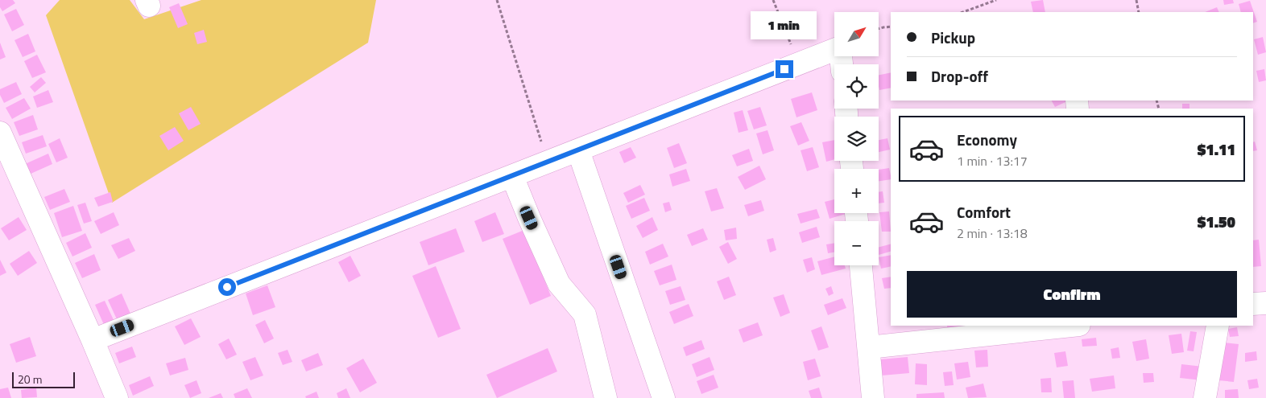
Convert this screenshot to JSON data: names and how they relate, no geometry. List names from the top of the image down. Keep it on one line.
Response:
{"scale_bar":"20 m","north":"top right","page":{"bubble":"1 min","map_buttons":["+","−"],"banner":["Pickup","Drop-off"],"list":[{"name":"Economy","note":"1 min · 13:17","value":"$1.11"},{"name":"Comfort","note":"2 min · 13:18","value":"$1.50"}],"buttons":"Confirm","scale":"20 m"}}
